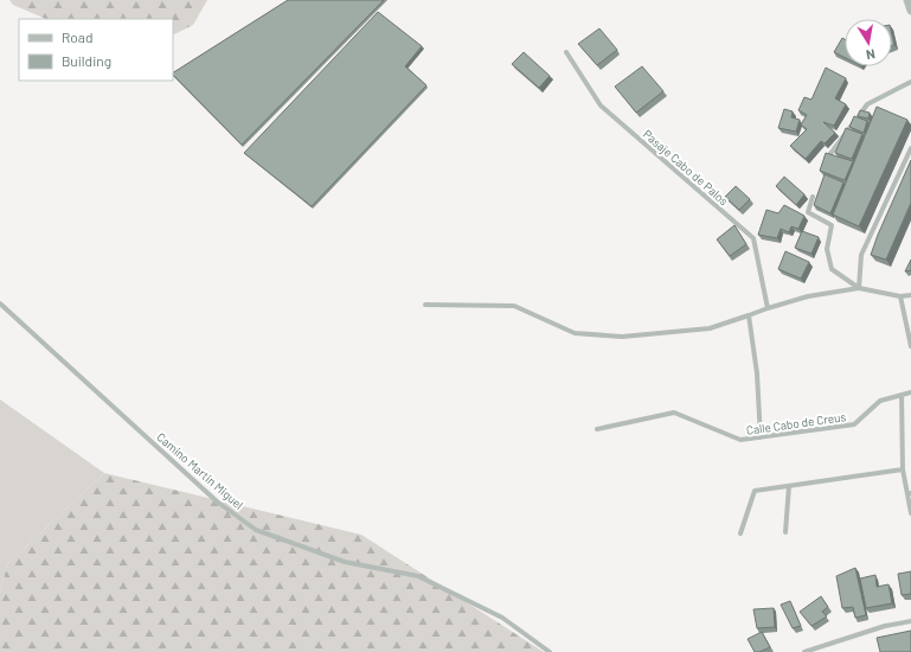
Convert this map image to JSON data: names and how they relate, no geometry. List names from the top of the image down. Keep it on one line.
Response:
{"streets":{"street":["Pasaje Cabo de Palos","Calle Cabo de Creus","Camino Martin Miguel"]},"legend":["Road","Building"],"north":"bottom"}
